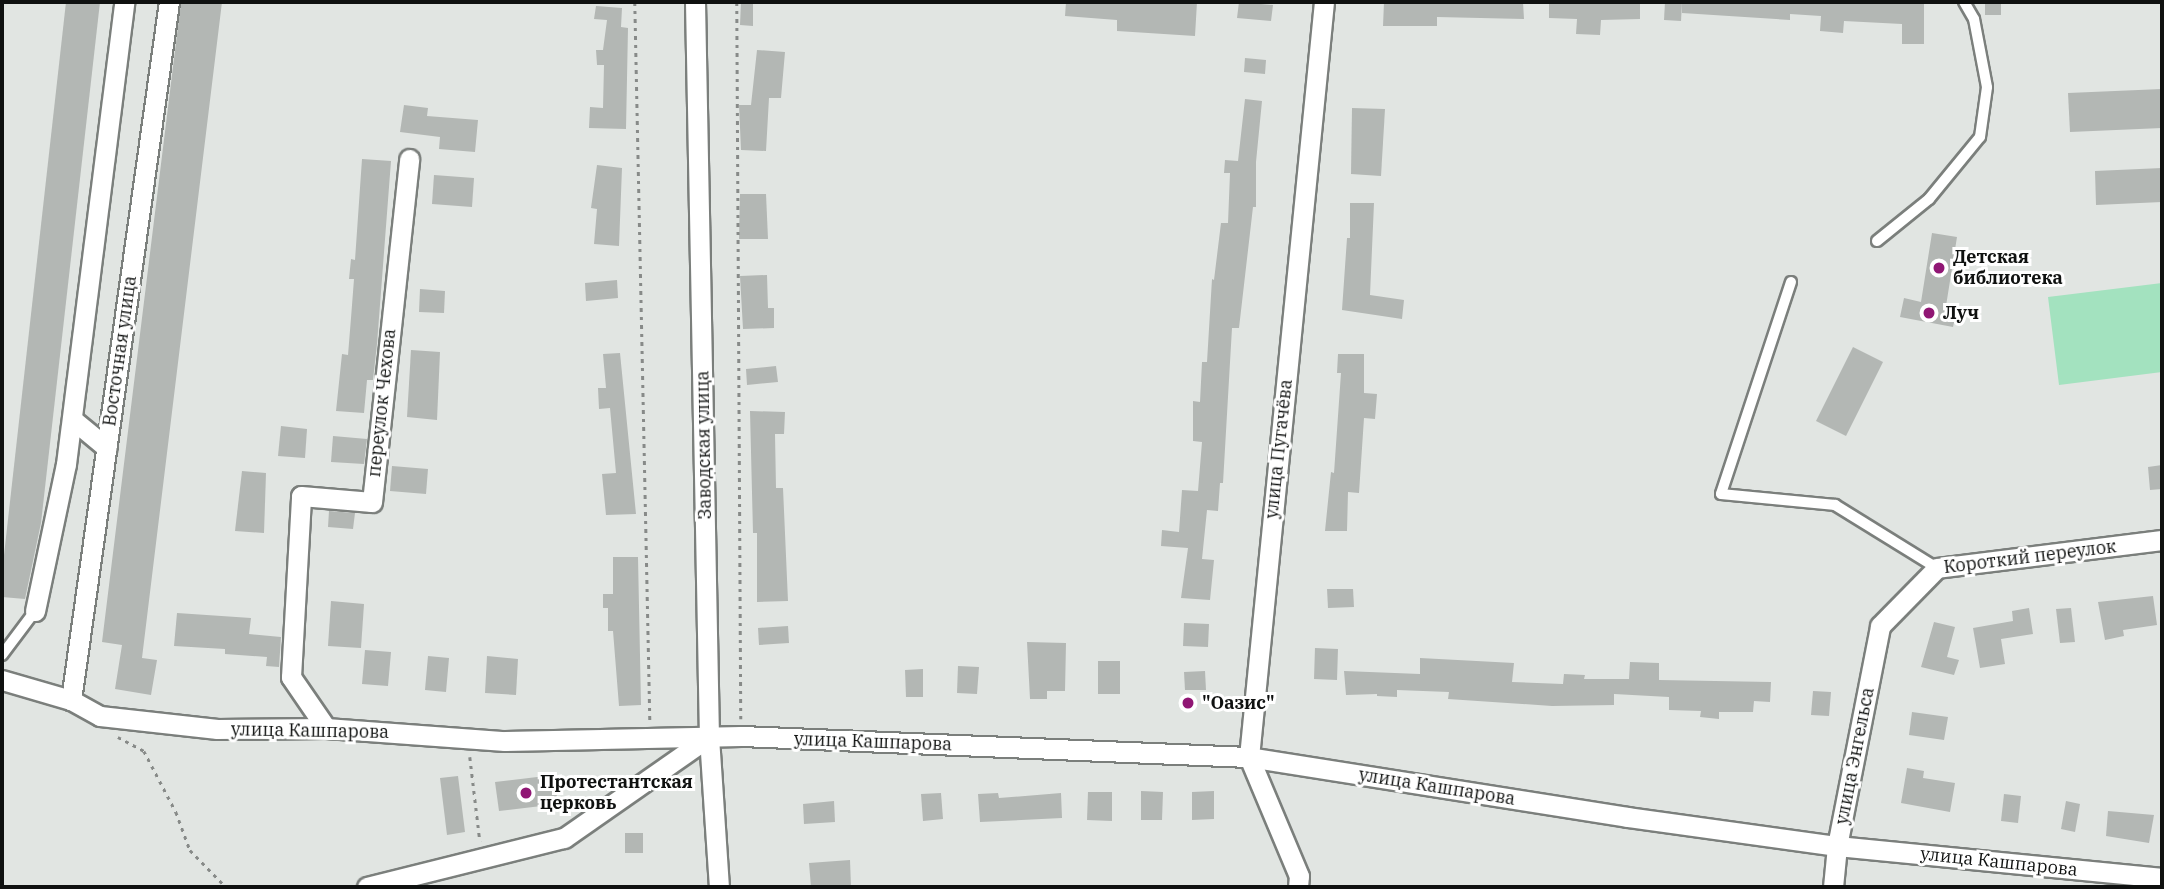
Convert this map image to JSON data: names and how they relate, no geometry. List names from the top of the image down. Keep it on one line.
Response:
{"streets":{"street":["Восточная улица","переулок Чехова","Заводская улица","улица Пугачёва","Короткий переулок","улица Кашпарова","улица Энгельса"]},"crossings":[["Восточная улица","улица Кашпарова"],["переулок Чехова","улица Кашпарова"],["Заводская улица","улица Кашпарова"],["улица Пугачёва","улица Кашпарова"],["Короткий переулок","улица Энгельса"],["улица Кашпарова","улица Энгельса"]],"places":["Детская библиотека","Луч","\"Оазис\"","Протестантская церковь"]}
